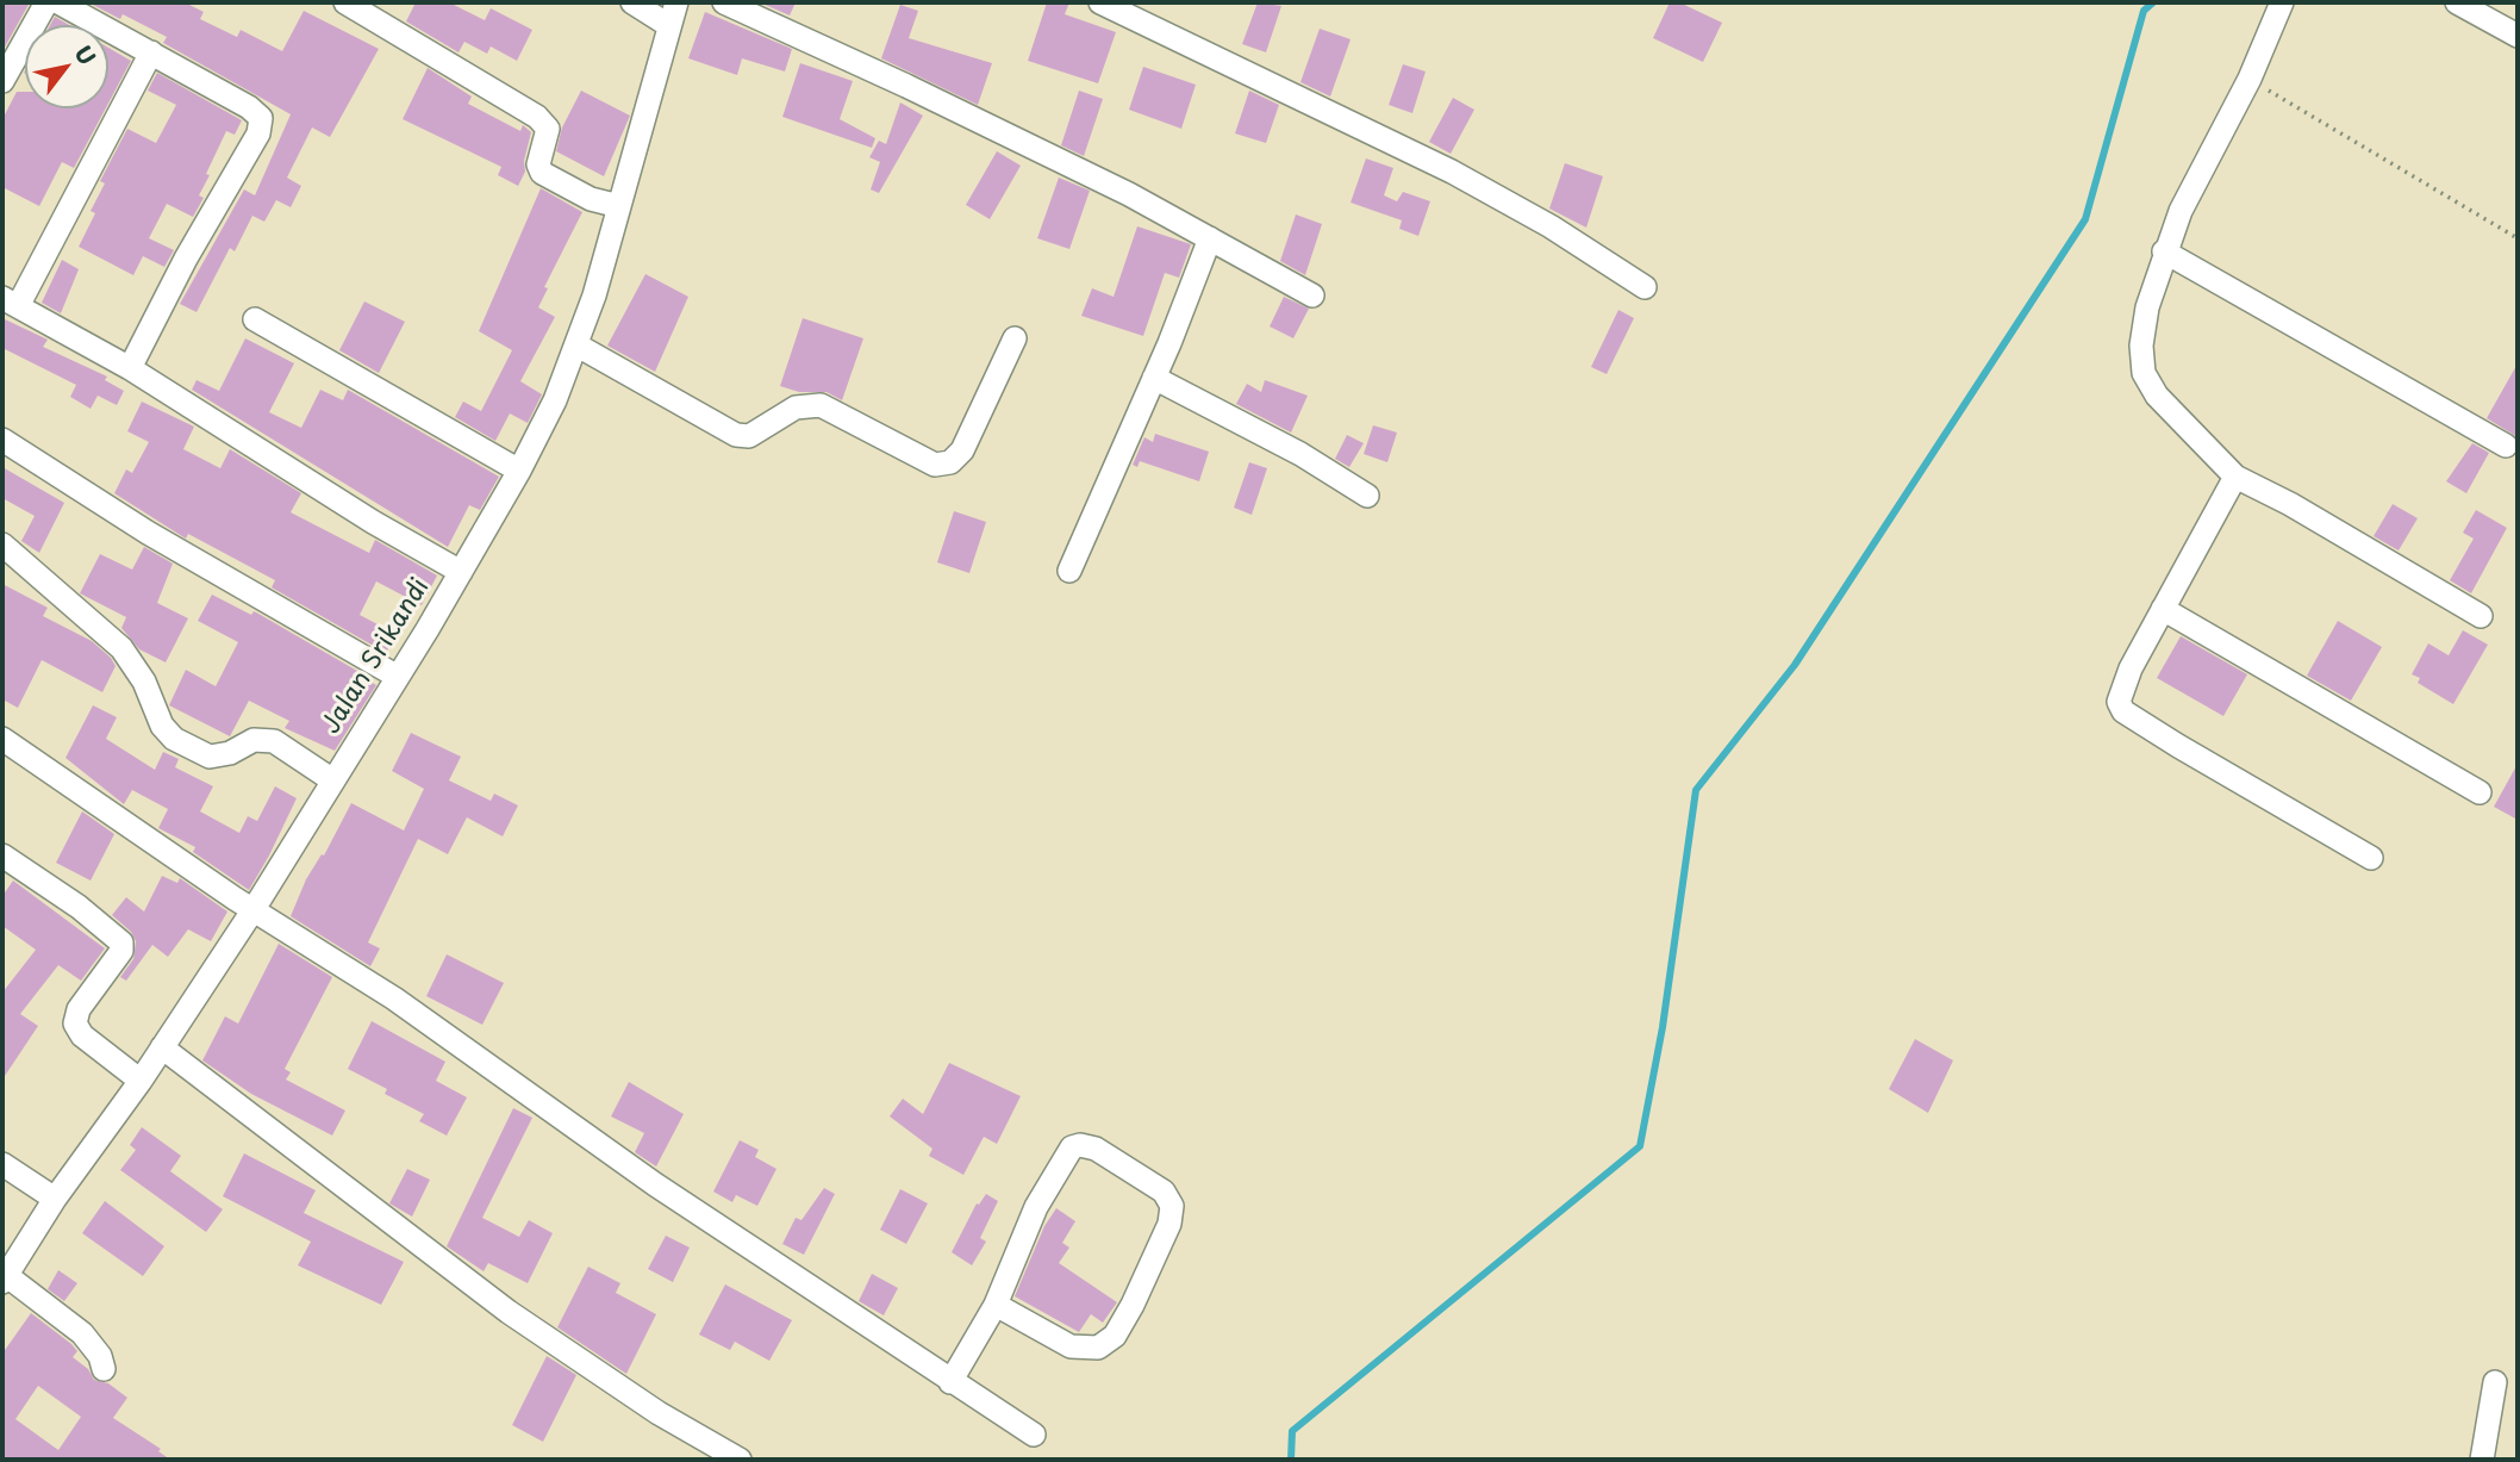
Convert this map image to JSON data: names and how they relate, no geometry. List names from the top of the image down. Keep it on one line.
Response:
{"streets":{"street":["Jalan Srikandi"]},"north":"top right"}
